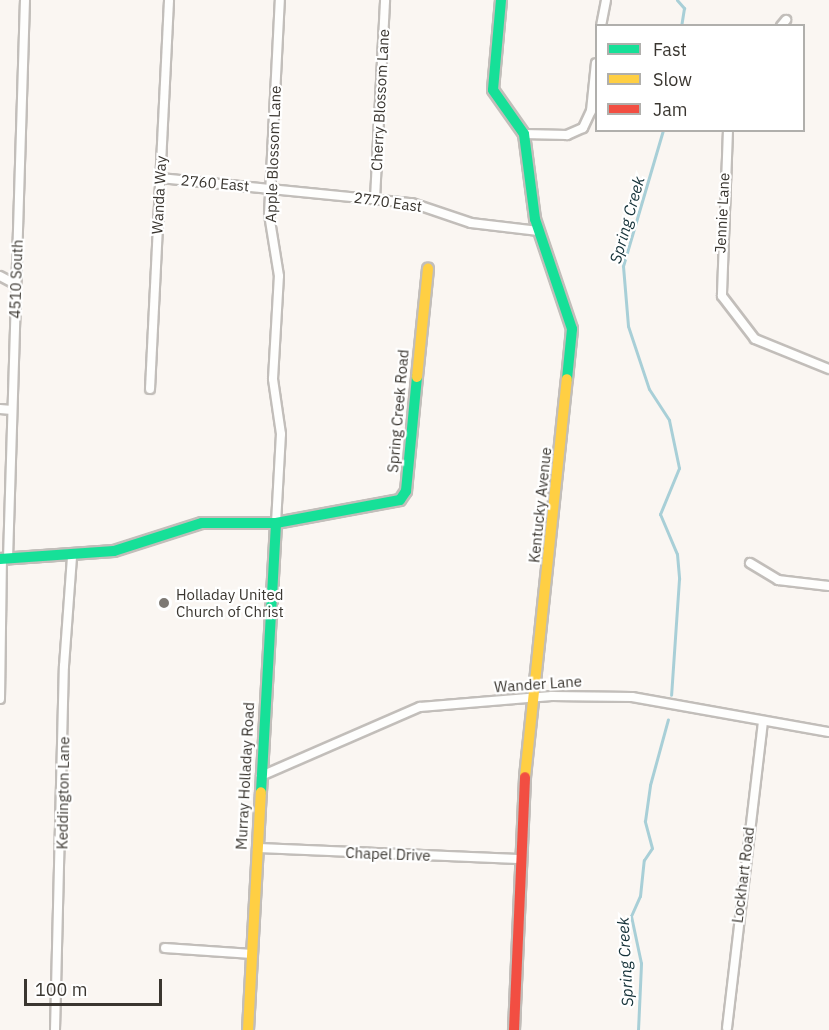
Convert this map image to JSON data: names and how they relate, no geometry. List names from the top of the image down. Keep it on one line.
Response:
{"streets":{"street":["Cherry Blossom Lane","Apple Blossom Lane","2760 East","Wanda Way","2770 East","Jennie Lane","4510 South","Spring Creek Road","Kentucky Avenue","Wander Lane","Murray Holladay Road","Keddington Lane","Chapel Drive","Lockhart Road"]},"crossings":[["Cherry Blossom Lane","2770 East"],["Apple Blossom Lane","2760 East"],["Apple Blossom Lane","2770 East"],["Apple Blossom Lane","Spring Creek Road"],["Apple Blossom Lane","Murray Holladay Road"],["2760 East","Wanda Way"],["2760 East","2770 East"],["2770 East","Kentucky Avenue"],["Spring Creek Road","Murray Holladay Road"],["Kentucky Avenue","Wander Lane"],["Kentucky Avenue","Chapel Drive"],["Wander Lane","Murray Holladay Road"],["Wander Lane","Lockhart Road"],["Murray Holladay Road","Chapel Drive"]],"water":["Spring Creek"],"places":["Holladay United Church of Christ"],"legend":["Fast","Slow","Jam"],"scale_bar":"100 m"}
